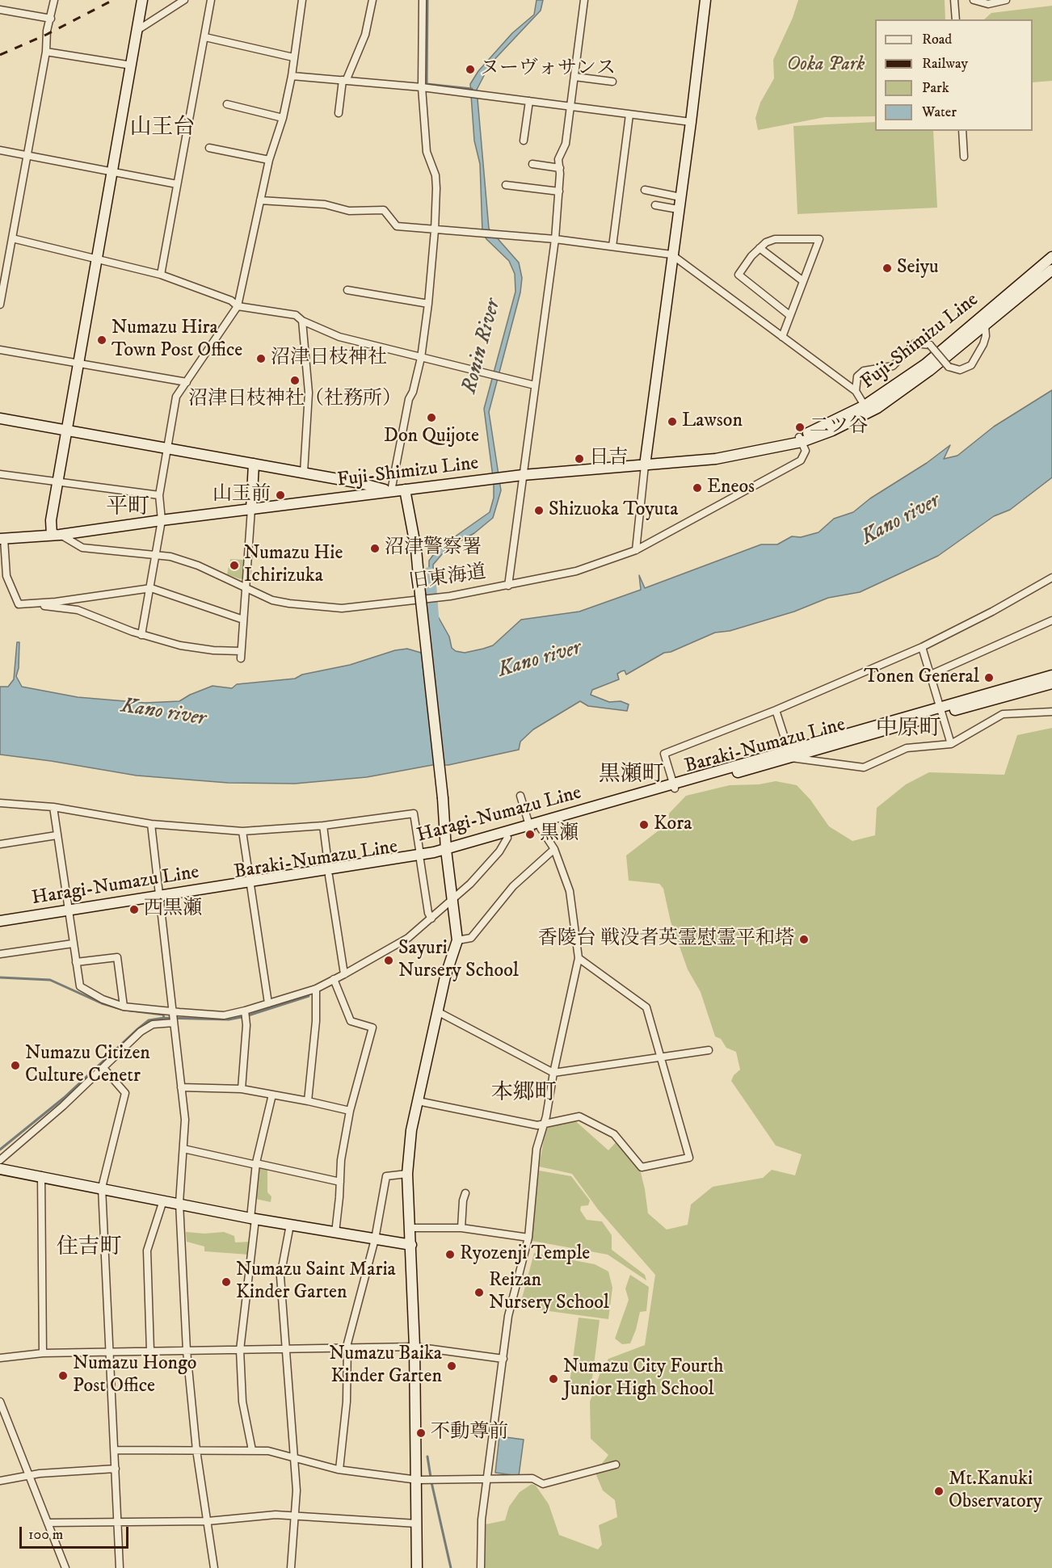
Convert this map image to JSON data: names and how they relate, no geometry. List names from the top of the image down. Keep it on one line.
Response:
{"streets":{"street":["Fuji-Shimizu Line","旧東海道","Baraki-Numazu Line","Haragi-Numazu Line"]},"crossings":[["Fuji-Shimizu Line","旧東海道"],["Baraki-Numazu Line","Haragi-Numazu Line"]],"districts":["山王台","平町","中原町","黒瀬町","本郷町","住吉町"],"water":["Ronin River","Kano river"],"parks":["Ooka Park"],"places":["ヌーヴォサンス","Seiyu","Numazu Hira Town Post Office","沼津日枝神社","沼津日枝神社（社務所）","Don Quijote","Lawson","二ツ谷","日吉","Eneos","山王前","Shizuoka Toyuta","沼津警察署","Numazu Hie Ichirizuka","Tonen General","Kora","黒瀬","西黒瀬","香陵台 戦没者英霊慰霊平和塔","Sayuri Nursery School","Numazu Citizen Culture Cenetr","Ryozenji Temple","Numazu Saint Maria Kinder Garten","Reizan Nursery School","Numazu Baika Kinder Garten","Numazu Hongo Post Office","Numazu City Fourth Junior High School","不動尊前","Mt.Kanuki Observatory"],"legend":["Road","Railway","Park","Water"],"scale_bar":"100 m"}
